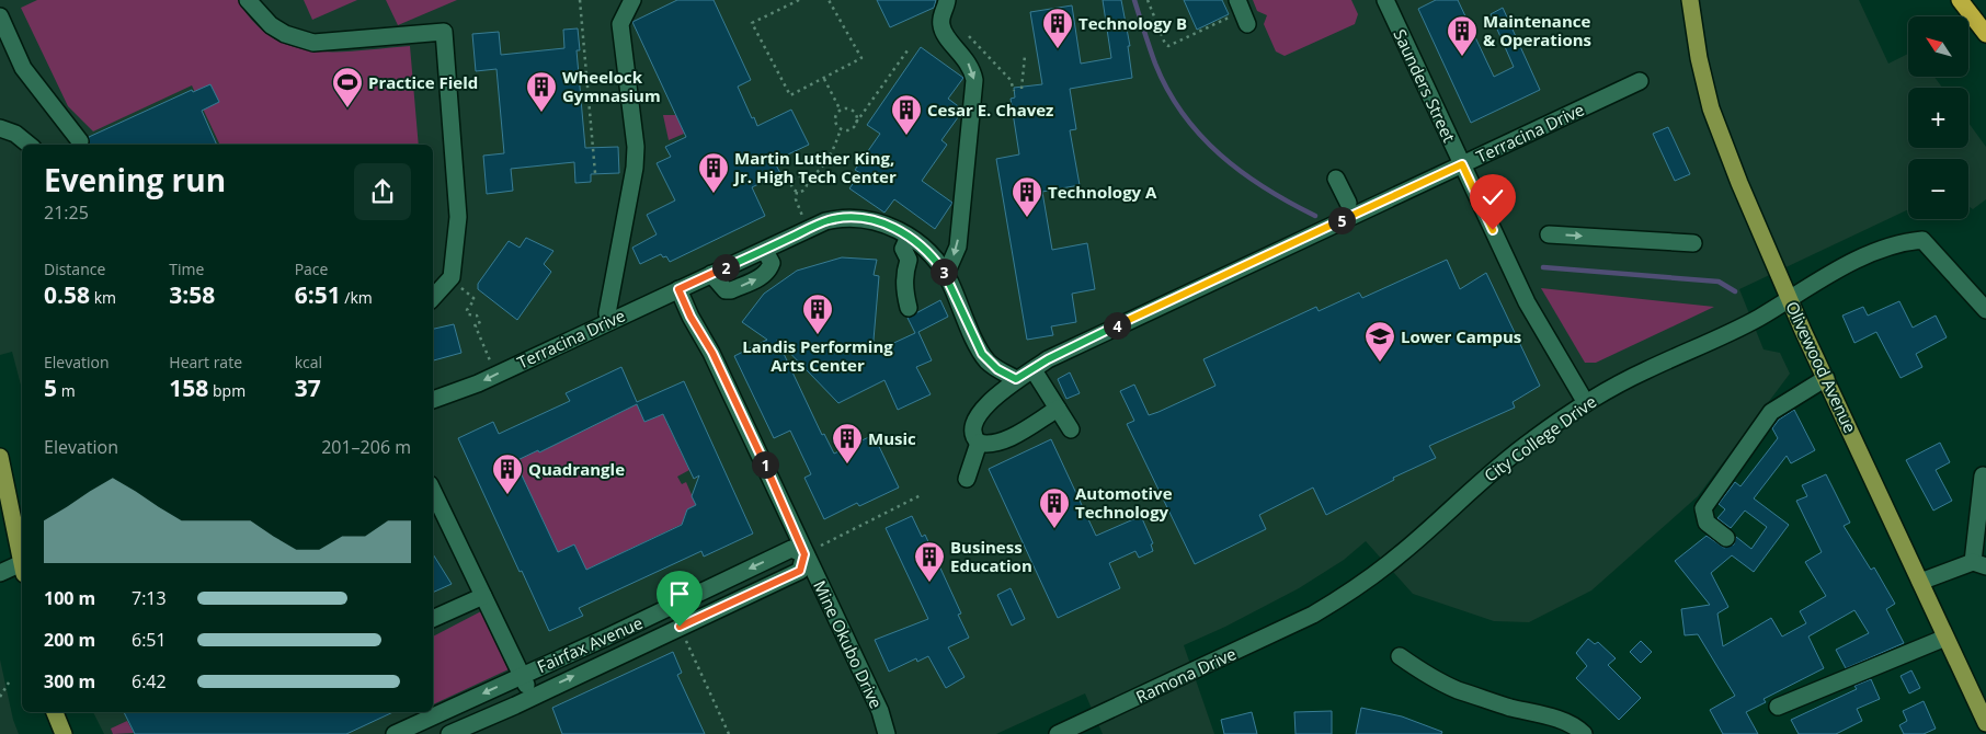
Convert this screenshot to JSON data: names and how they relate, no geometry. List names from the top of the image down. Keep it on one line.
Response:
{"streets":{"main road":["Olivewood Avenue"],"street":["Saunders Street","Terracina Drive","City College Drive","Fairfax Avenue","Mine Okubo Drive","Ramona Drive"]},"crossings":[["Saunders Street","Terracina Drive"],["Saunders Street","City College Drive"],["Terracina Drive","Mine Okubo Drive"],["Olivewood Avenue","City College Drive"],["City College Drive","Ramona Drive"],["Fairfax Avenue","Mine Okubo Drive"]],"places":{"building":["Technology B","Maintenance & Operations","Wheelock Gymnasium","Cesar E. Chavez","Martin Luther King, Jr. High Tech Center","Technology A","Landis Performing Arts Center","Music","Quadrangle","Automotive Technology","Business Education"],"sports":["Practice Field"],"school or university":["Lower Campus"]},"north":"top left","page":{"map_buttons":["+","−"],"heading":["Evening run","21:25"],"pins":["5","2","3","4","1"],"stats":[["Distance","0.58 km"],["Time","3:58"],["Pace","6:51 /km"],["Elevation","5 m"],["Heart rate","158 bpm"],["kcal","37"]],"chart":["Elevation","201–206 m"],"list":[{"name":"100 m","note":"7:13"},{"name":"200 m","note":"6:51"},{"name":"300 m","note":"6:42"}]}}
